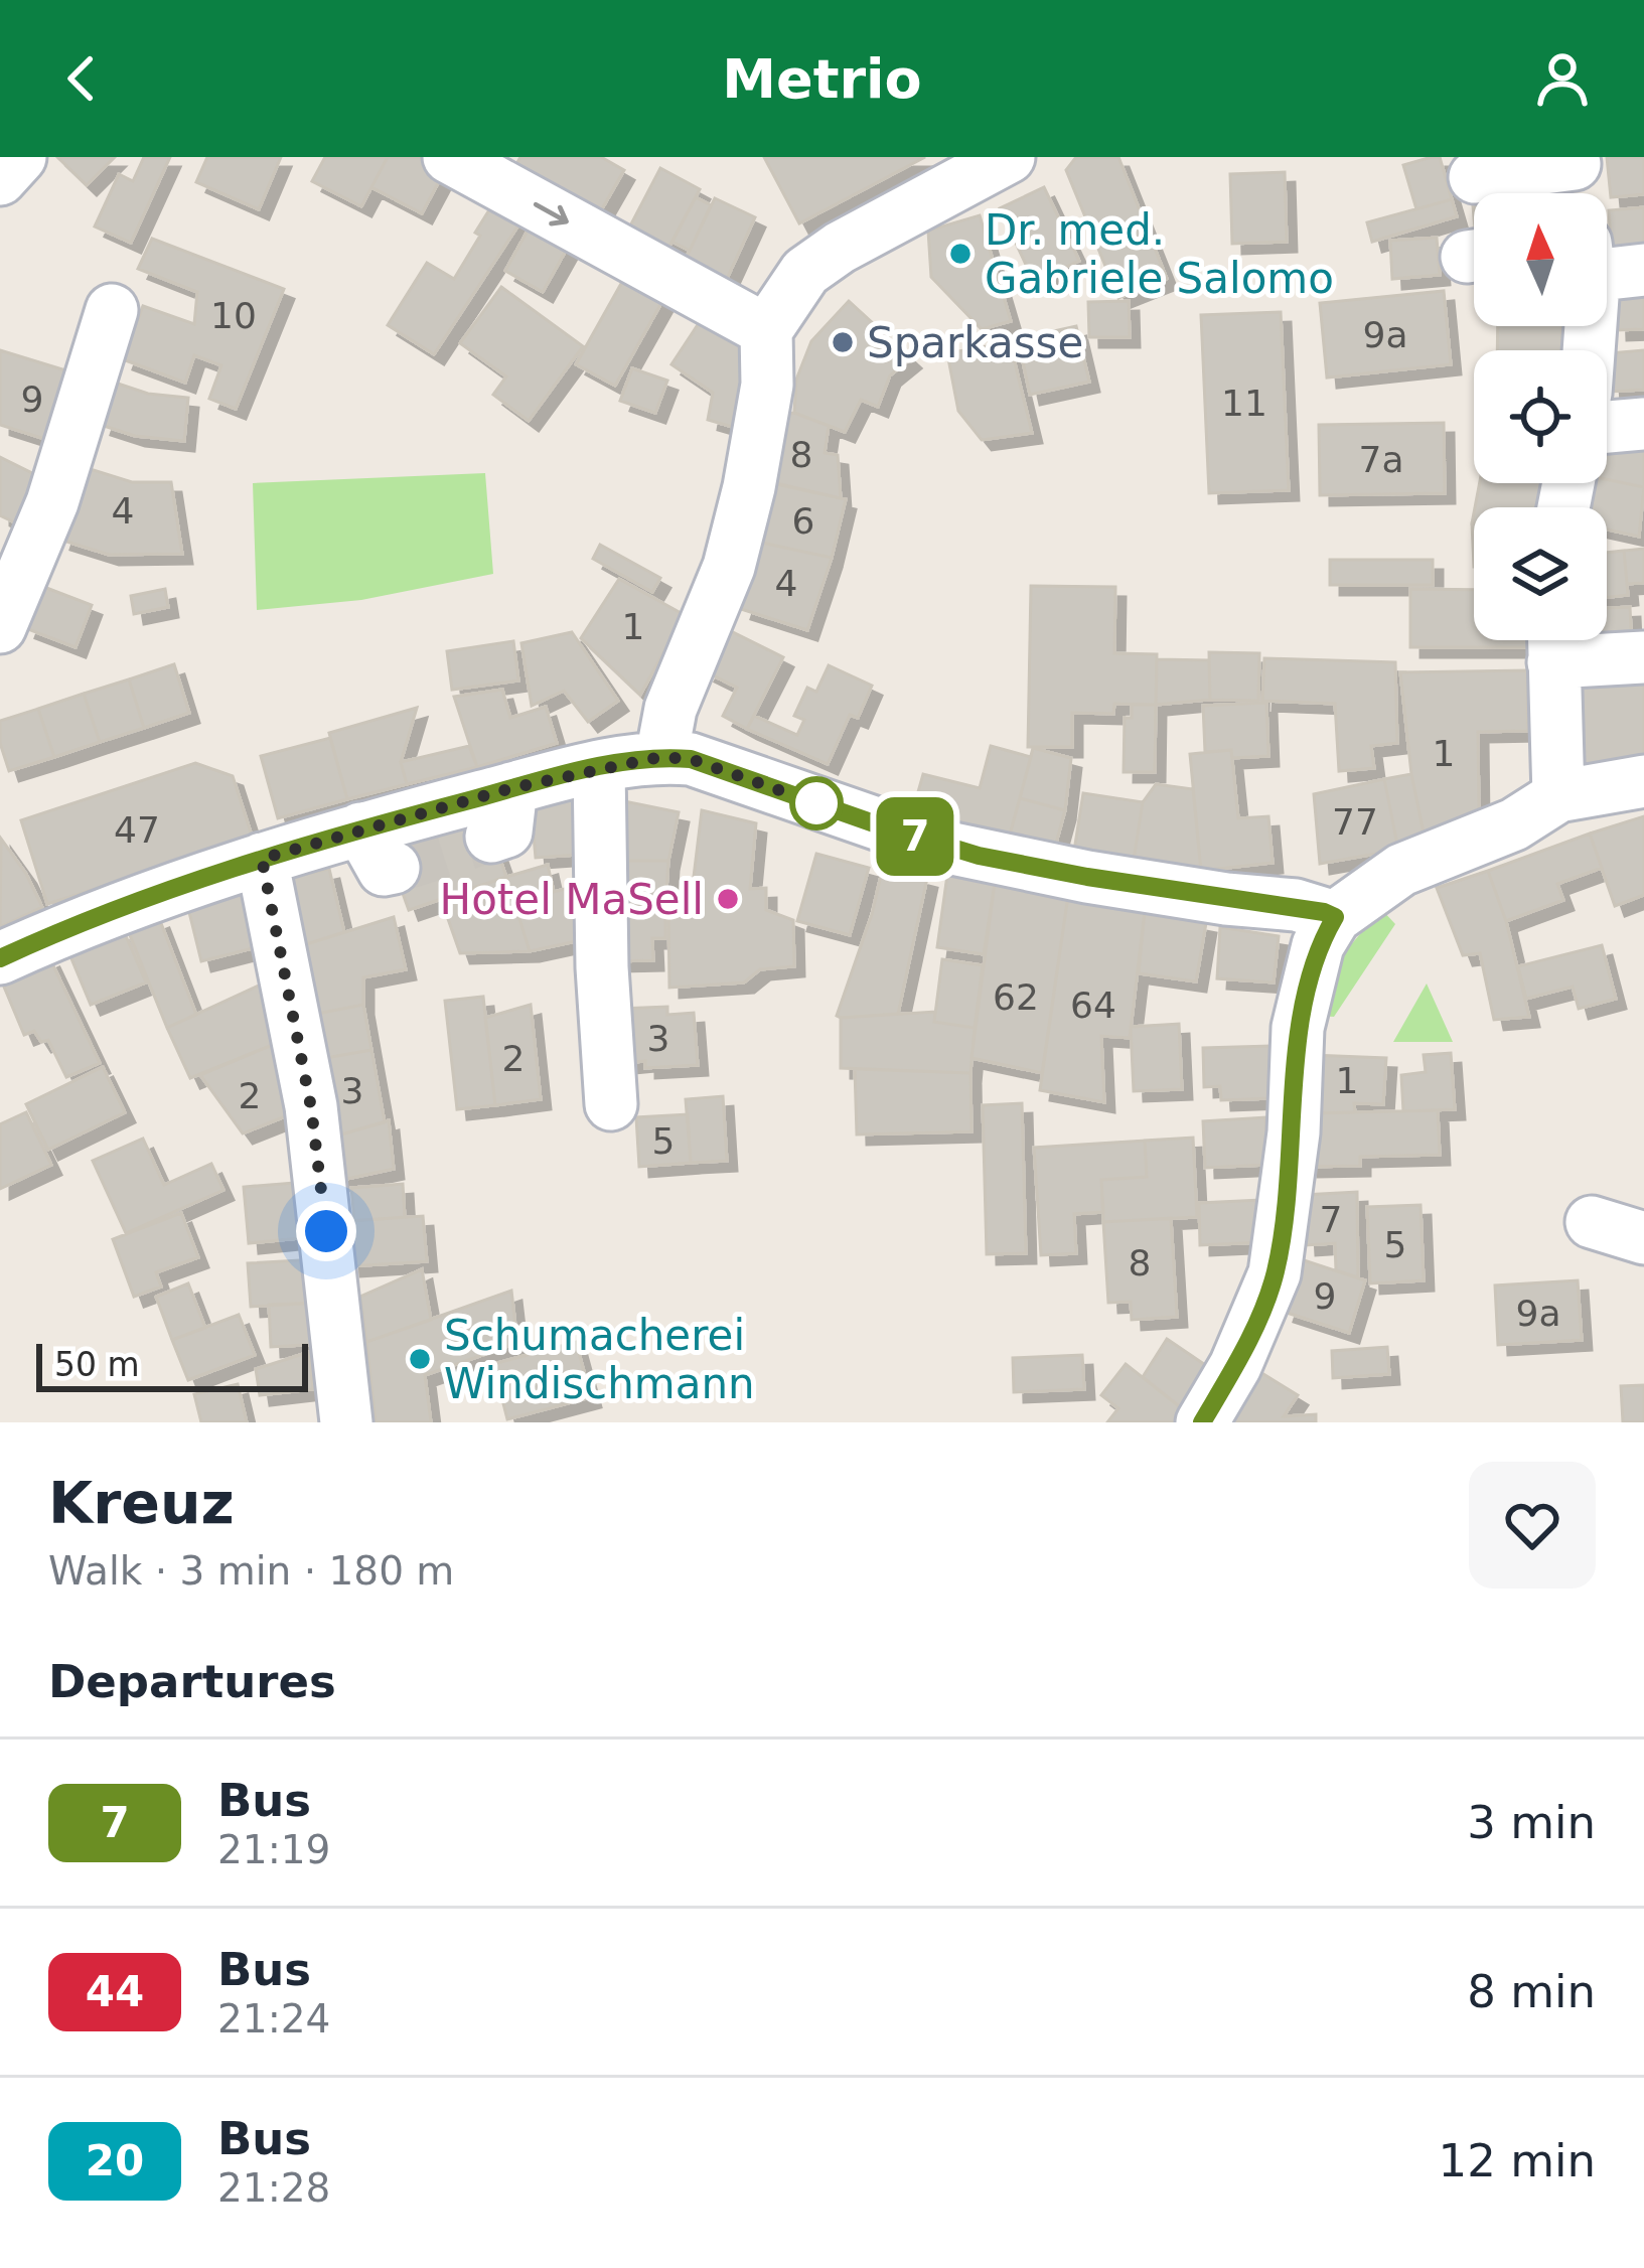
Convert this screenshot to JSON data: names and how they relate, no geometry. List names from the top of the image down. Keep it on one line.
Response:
{"places":["Dr. med. Gabriele Salomo","Sparkasse","Hotel MaSell","Schumacherei Windischmann"],"lines":["bus line 7"],"house_numbers":["10","9a","9","11","8","7a","4","6","4","1","1","77","47","62","64","3","2","1","3","2","5","7","5","8","9","9a"],"scale_bar":"50 m","north":"top","page":{"header":"Metrio","on_map":"7","scale":"50 m","heading":[["Kreuz","Walk · 3 min · 180 m"],"Departures"],"list":[{"mark":"7","name":"Bus","note":"21:19","value":"3 min"},{"mark":"44","name":"Bus","note":"21:24","value":"8 min"},{"mark":"20","name":"Bus","note":"21:28","value":"12 min"}]}}
